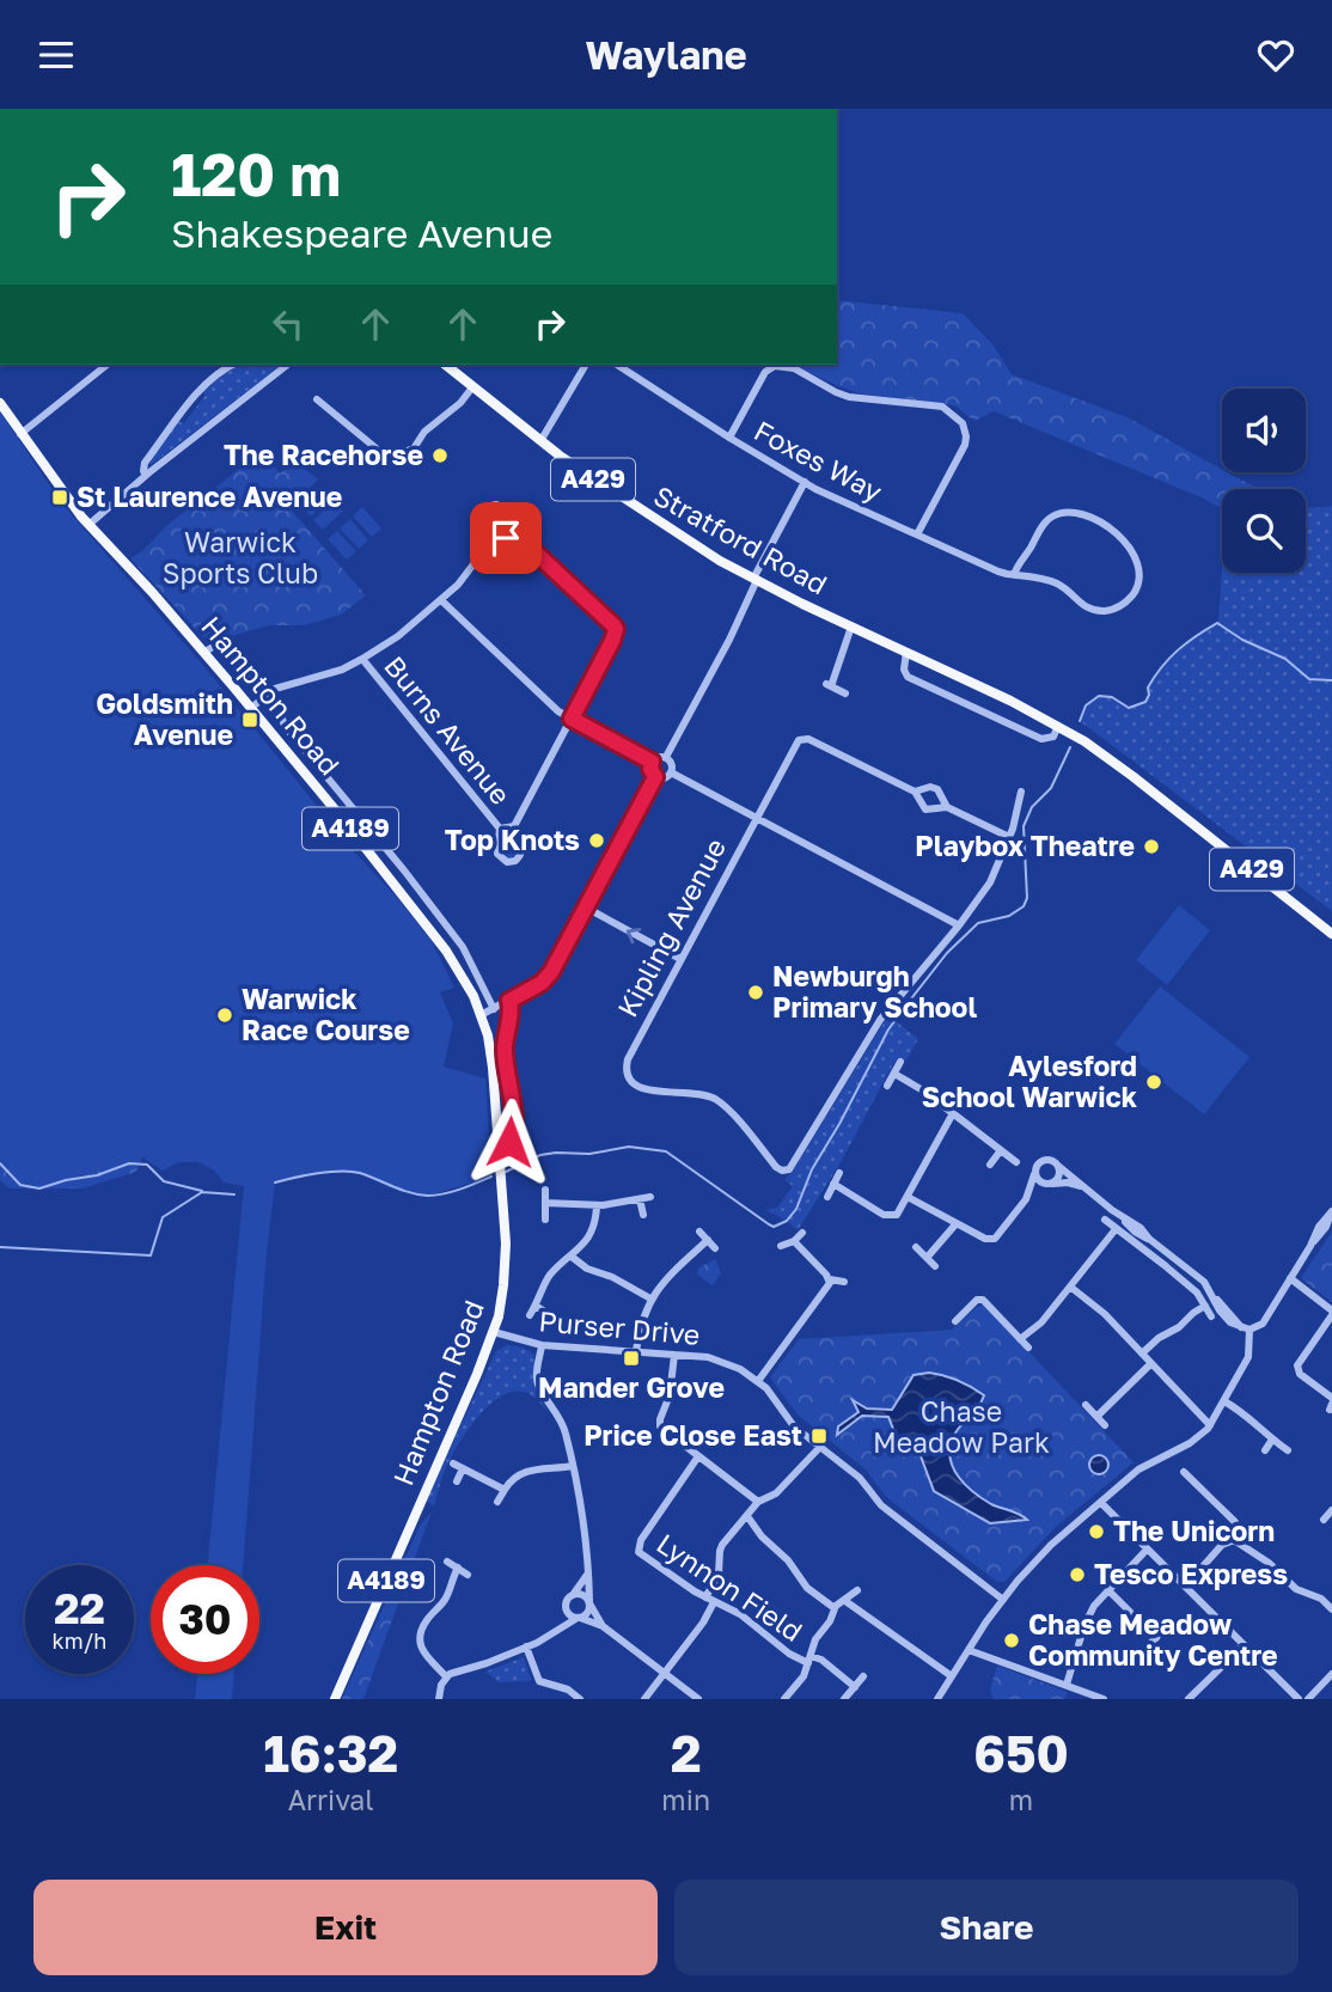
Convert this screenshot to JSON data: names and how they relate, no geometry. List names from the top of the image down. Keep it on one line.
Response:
{"streets":{"main road":["A429","Stratford Road","Hampton Road","A4189"],"street":["Foxes Way","Burns Avenue","Kipling Avenue","Purser Drive","Lynnon Field"]},"crossings":[["Hampton Road","A4189"],["Hampton Road","Purser Drive"]],"parks":["Warwick Sports Club","Chase Meadow Park"],"places":{"other":["The Racehorse","Top Knots","Playbox Theatre","Newburgh Primary School","Warwick Race Course","Aylesford School Warwick","The Unicorn","Tesco Express","Chase Meadow Community Centre"],"transit":["St Laurence Avenue","Goldsmith Avenue","Mander Grove","Price Close East"]},"page":{"header":"Waylane","turn":["120 m","Shakespeare Avenue"],"speed":"22 km/h","limit":"30","eta":["16:32","Arrival","2","min","650","m"],"buttons":["Exit","Share"]}}
